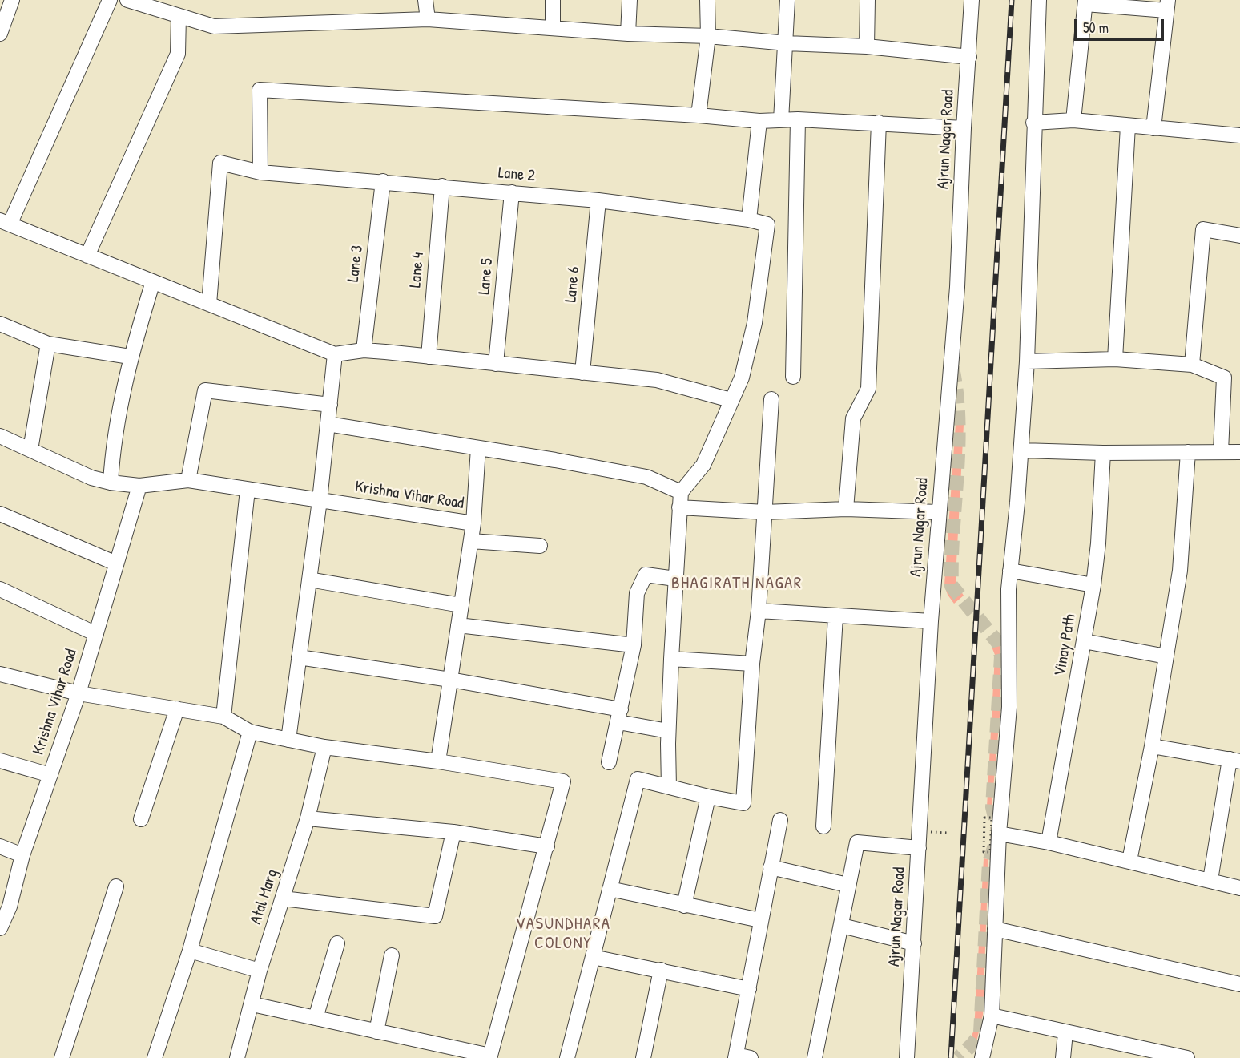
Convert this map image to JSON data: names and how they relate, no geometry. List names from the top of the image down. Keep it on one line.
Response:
{"streets":{"street":["Ajrun Nagar Road","Lane 2","Lane 3","Lane 4","Lane 5","Lane 6","Krishna Vihar Road","Vinay Path","Atal Marg"]},"crossings":[["Lane 2","Lane 3"],["Lane 2","Lane 4"],["Lane 2","Lane 5"],["Lane 2","Lane 6"]],"districts":["BHAGIRATH NAGAR","VASUNDHARA COLONY"],"scale_bar":"50 m"}
